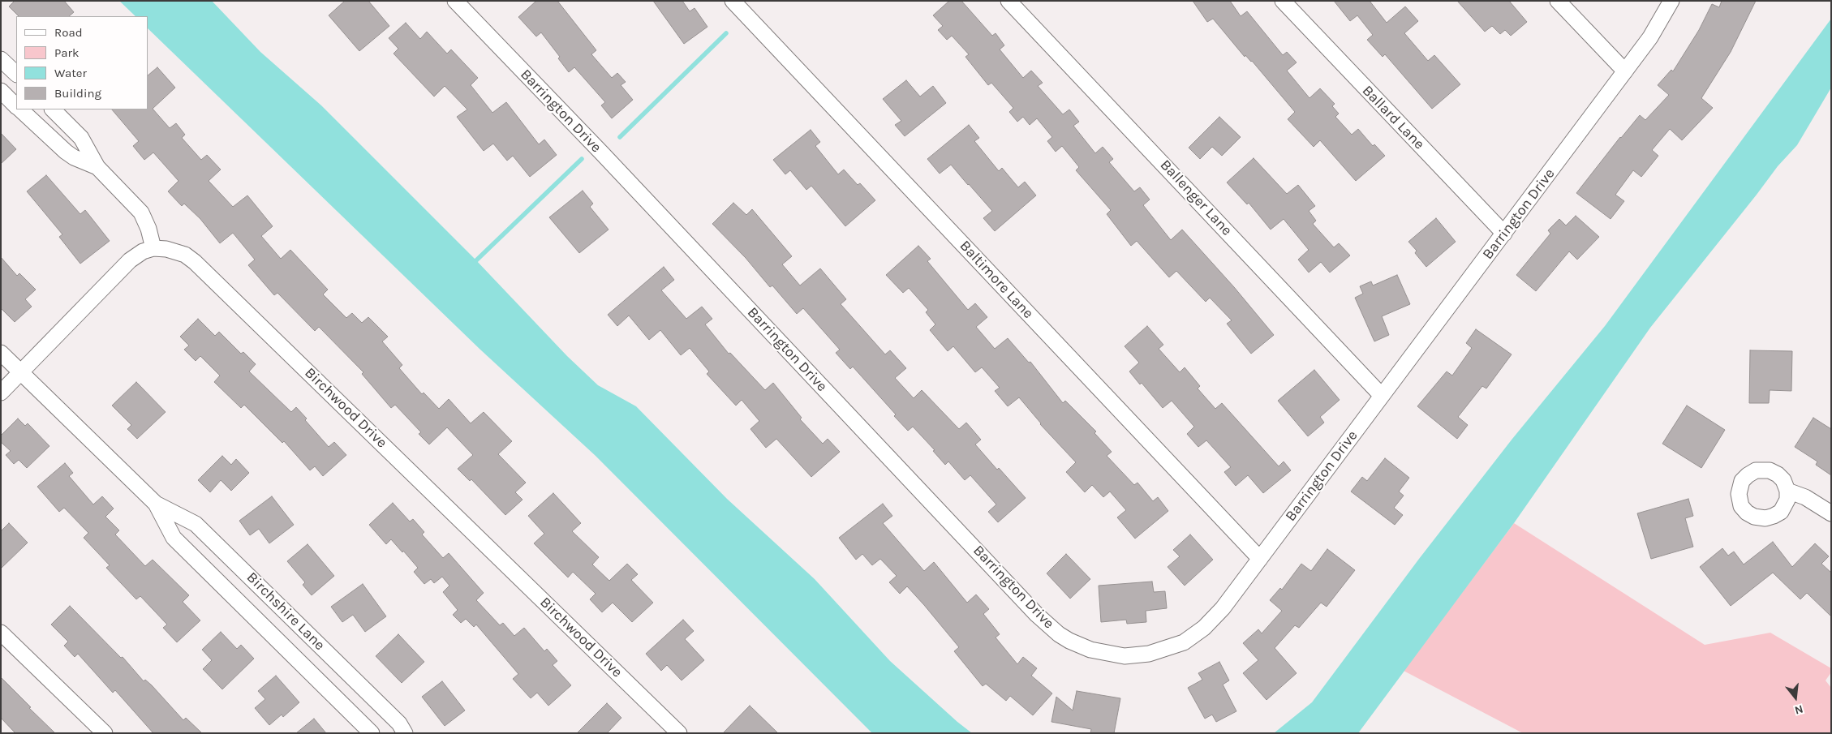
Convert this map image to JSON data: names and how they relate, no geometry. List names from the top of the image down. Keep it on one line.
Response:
{"streets":{"street":["Barrington Drive","Ballard Lane","Ballenger Lane","Baltimore Lane","Birchwood Drive","Birchshire Lane"]},"crossings":[["Barrington Drive","Ballard Lane"],["Barrington Drive","Ballenger Lane"],["Barrington Drive","Baltimore Lane"]],"legend":["Road","Park","Water","Building"],"north":"bottom"}
